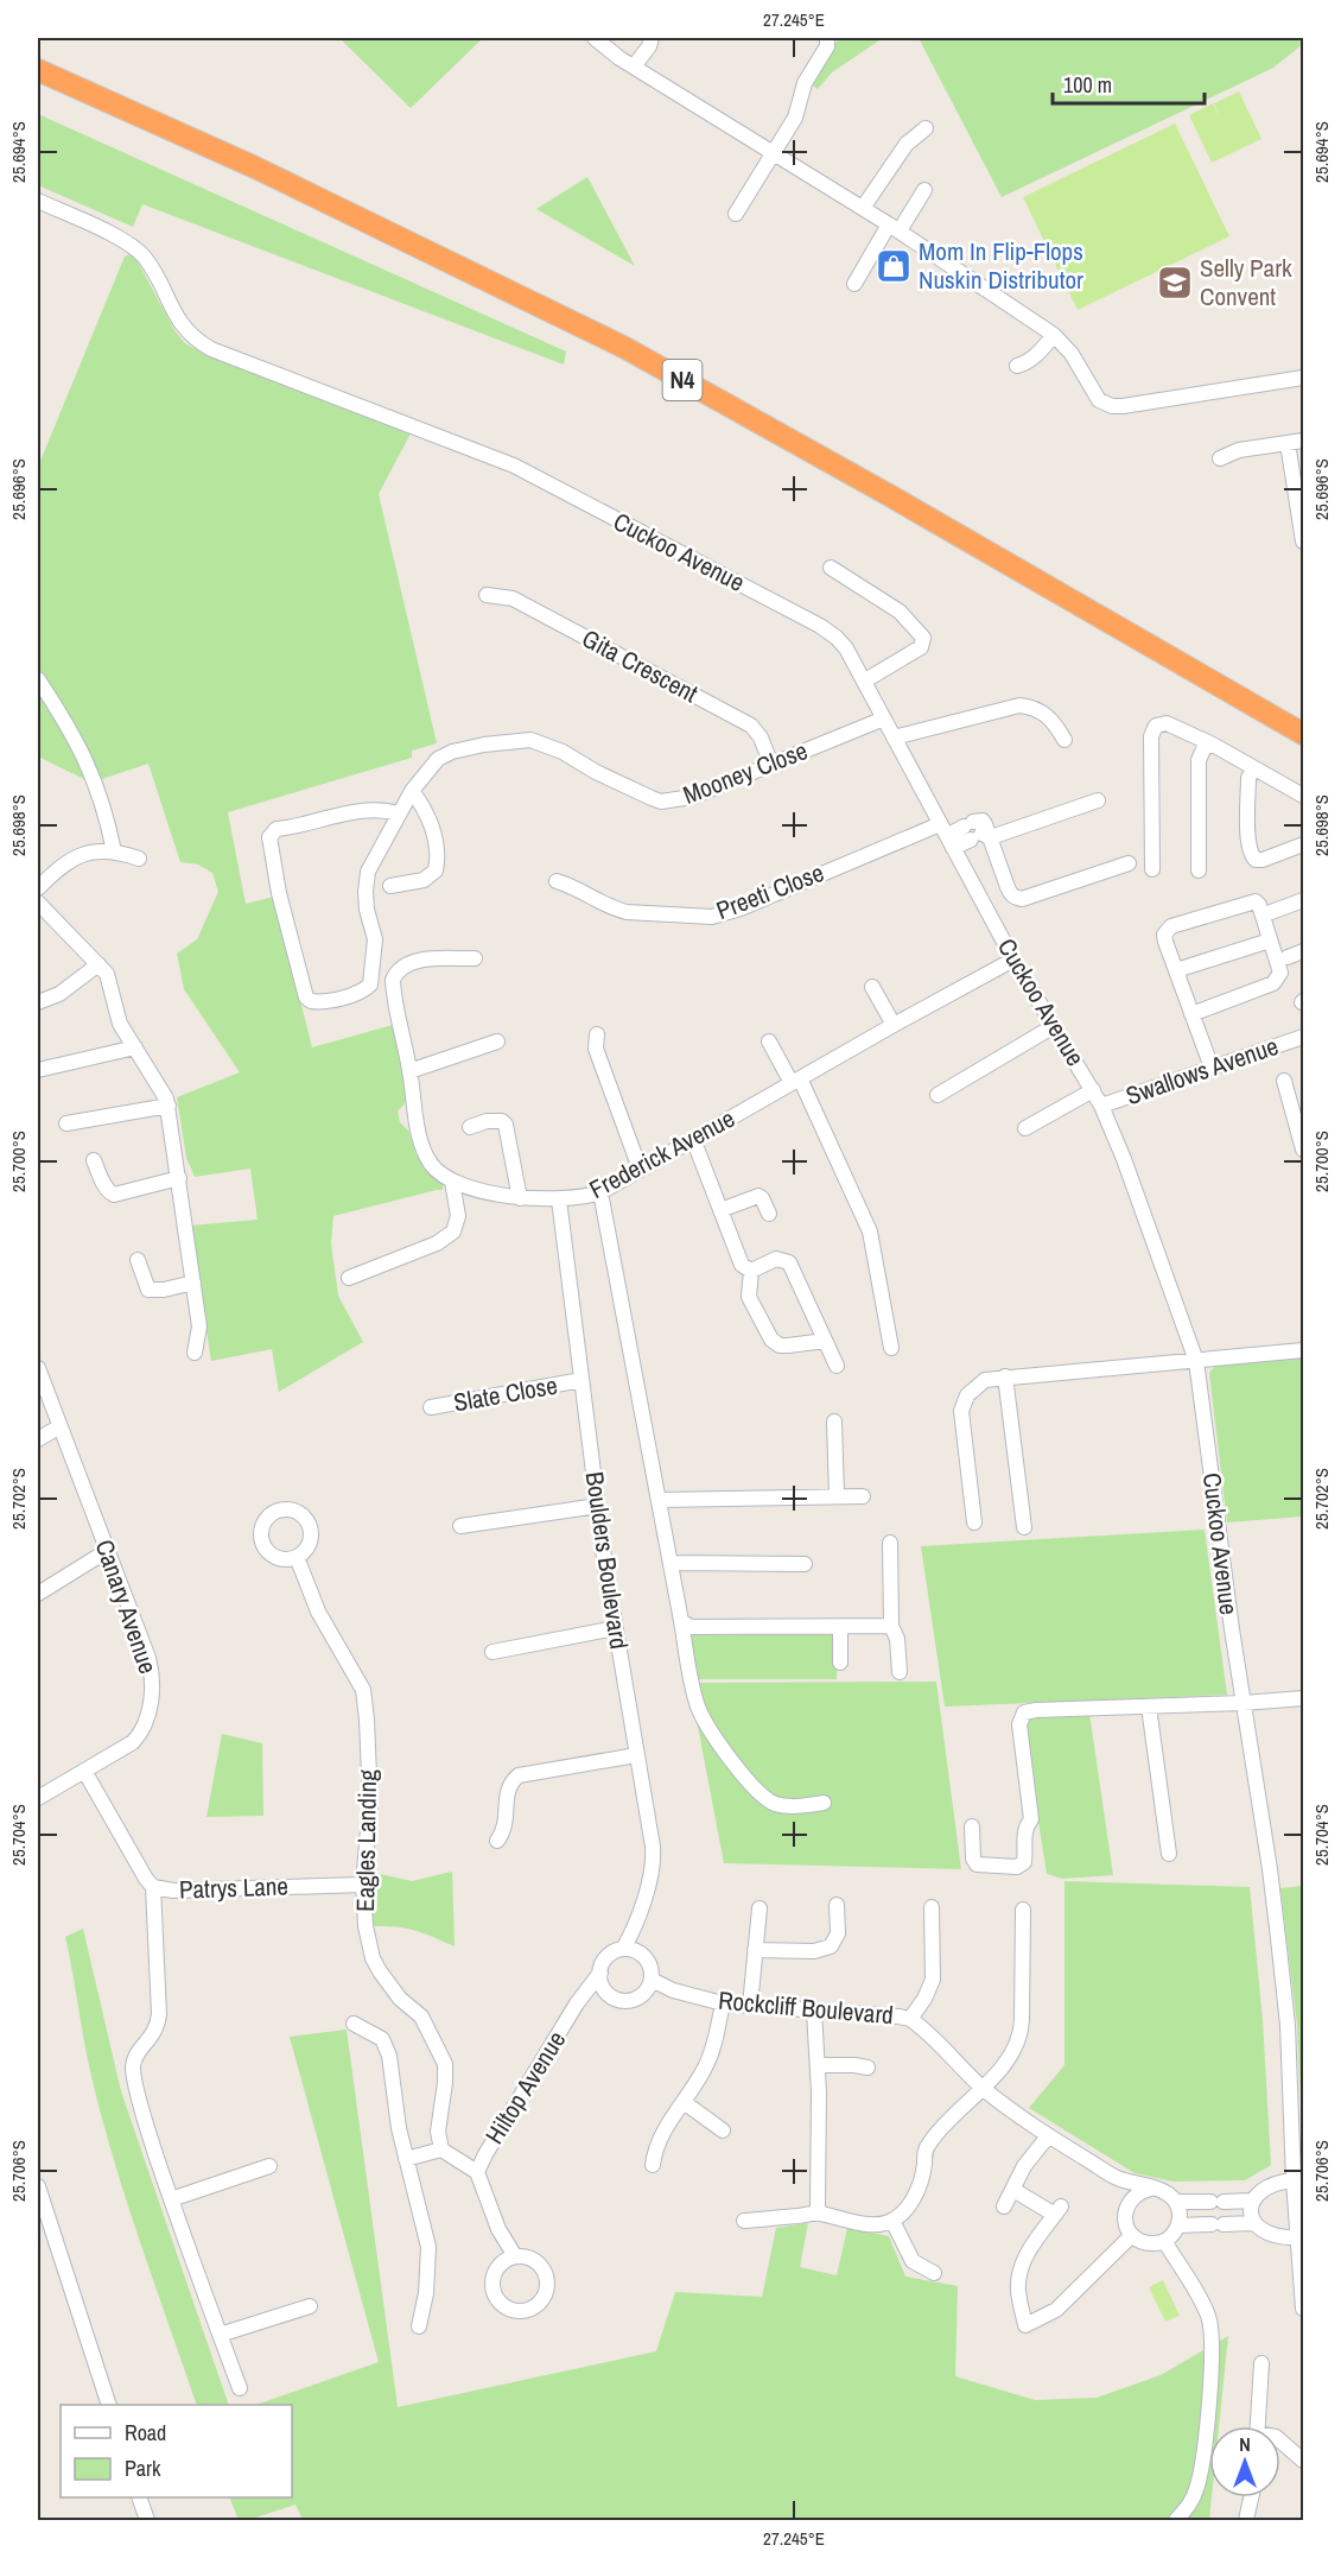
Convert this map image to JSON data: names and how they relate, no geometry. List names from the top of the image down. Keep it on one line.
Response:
{"streets":{"highway":["N4"],"street":["Cuckoo Avenue","Gita Crescent","Mooney Close","Preeti Close","Swallows Avenue","Frederick Avenue","Slate Close","Boulders Boulevard","Canary Avenue","Eagles Landing","Patrys Lane","Rockcliff Boulevard","Hiltop Avenue"]},"crossings":[["Cuckoo Avenue","Mooney Close"],["Cuckoo Avenue","Preeti Close"],["Cuckoo Avenue","Swallows Avenue"],["Cuckoo Avenue","Frederick Avenue"],["Gita Crescent","Mooney Close"],["Frederick Avenue","Boulders Boulevard"],["Slate Close","Boulders Boulevard"],["Boulders Boulevard","Rockcliff Boulevard"],["Boulders Boulevard","Hiltop Avenue"],["Canary Avenue","Patrys Lane"],["Eagles Landing","Patrys Lane"],["Rockcliff Boulevard","Hiltop Avenue"]],"places":{"shop":["Mom In Flip-Flops Nuskin Distributor"],"school or university":["Selly Park Convent"]},"legend":["Road","Park"],"scale_bar":"100 m","north":"top","coordinates":["27.245°E","25.694°S","25.696°S","25.698°S","25.700°S","25.702°S","25.704°S","25.706°S"]}
